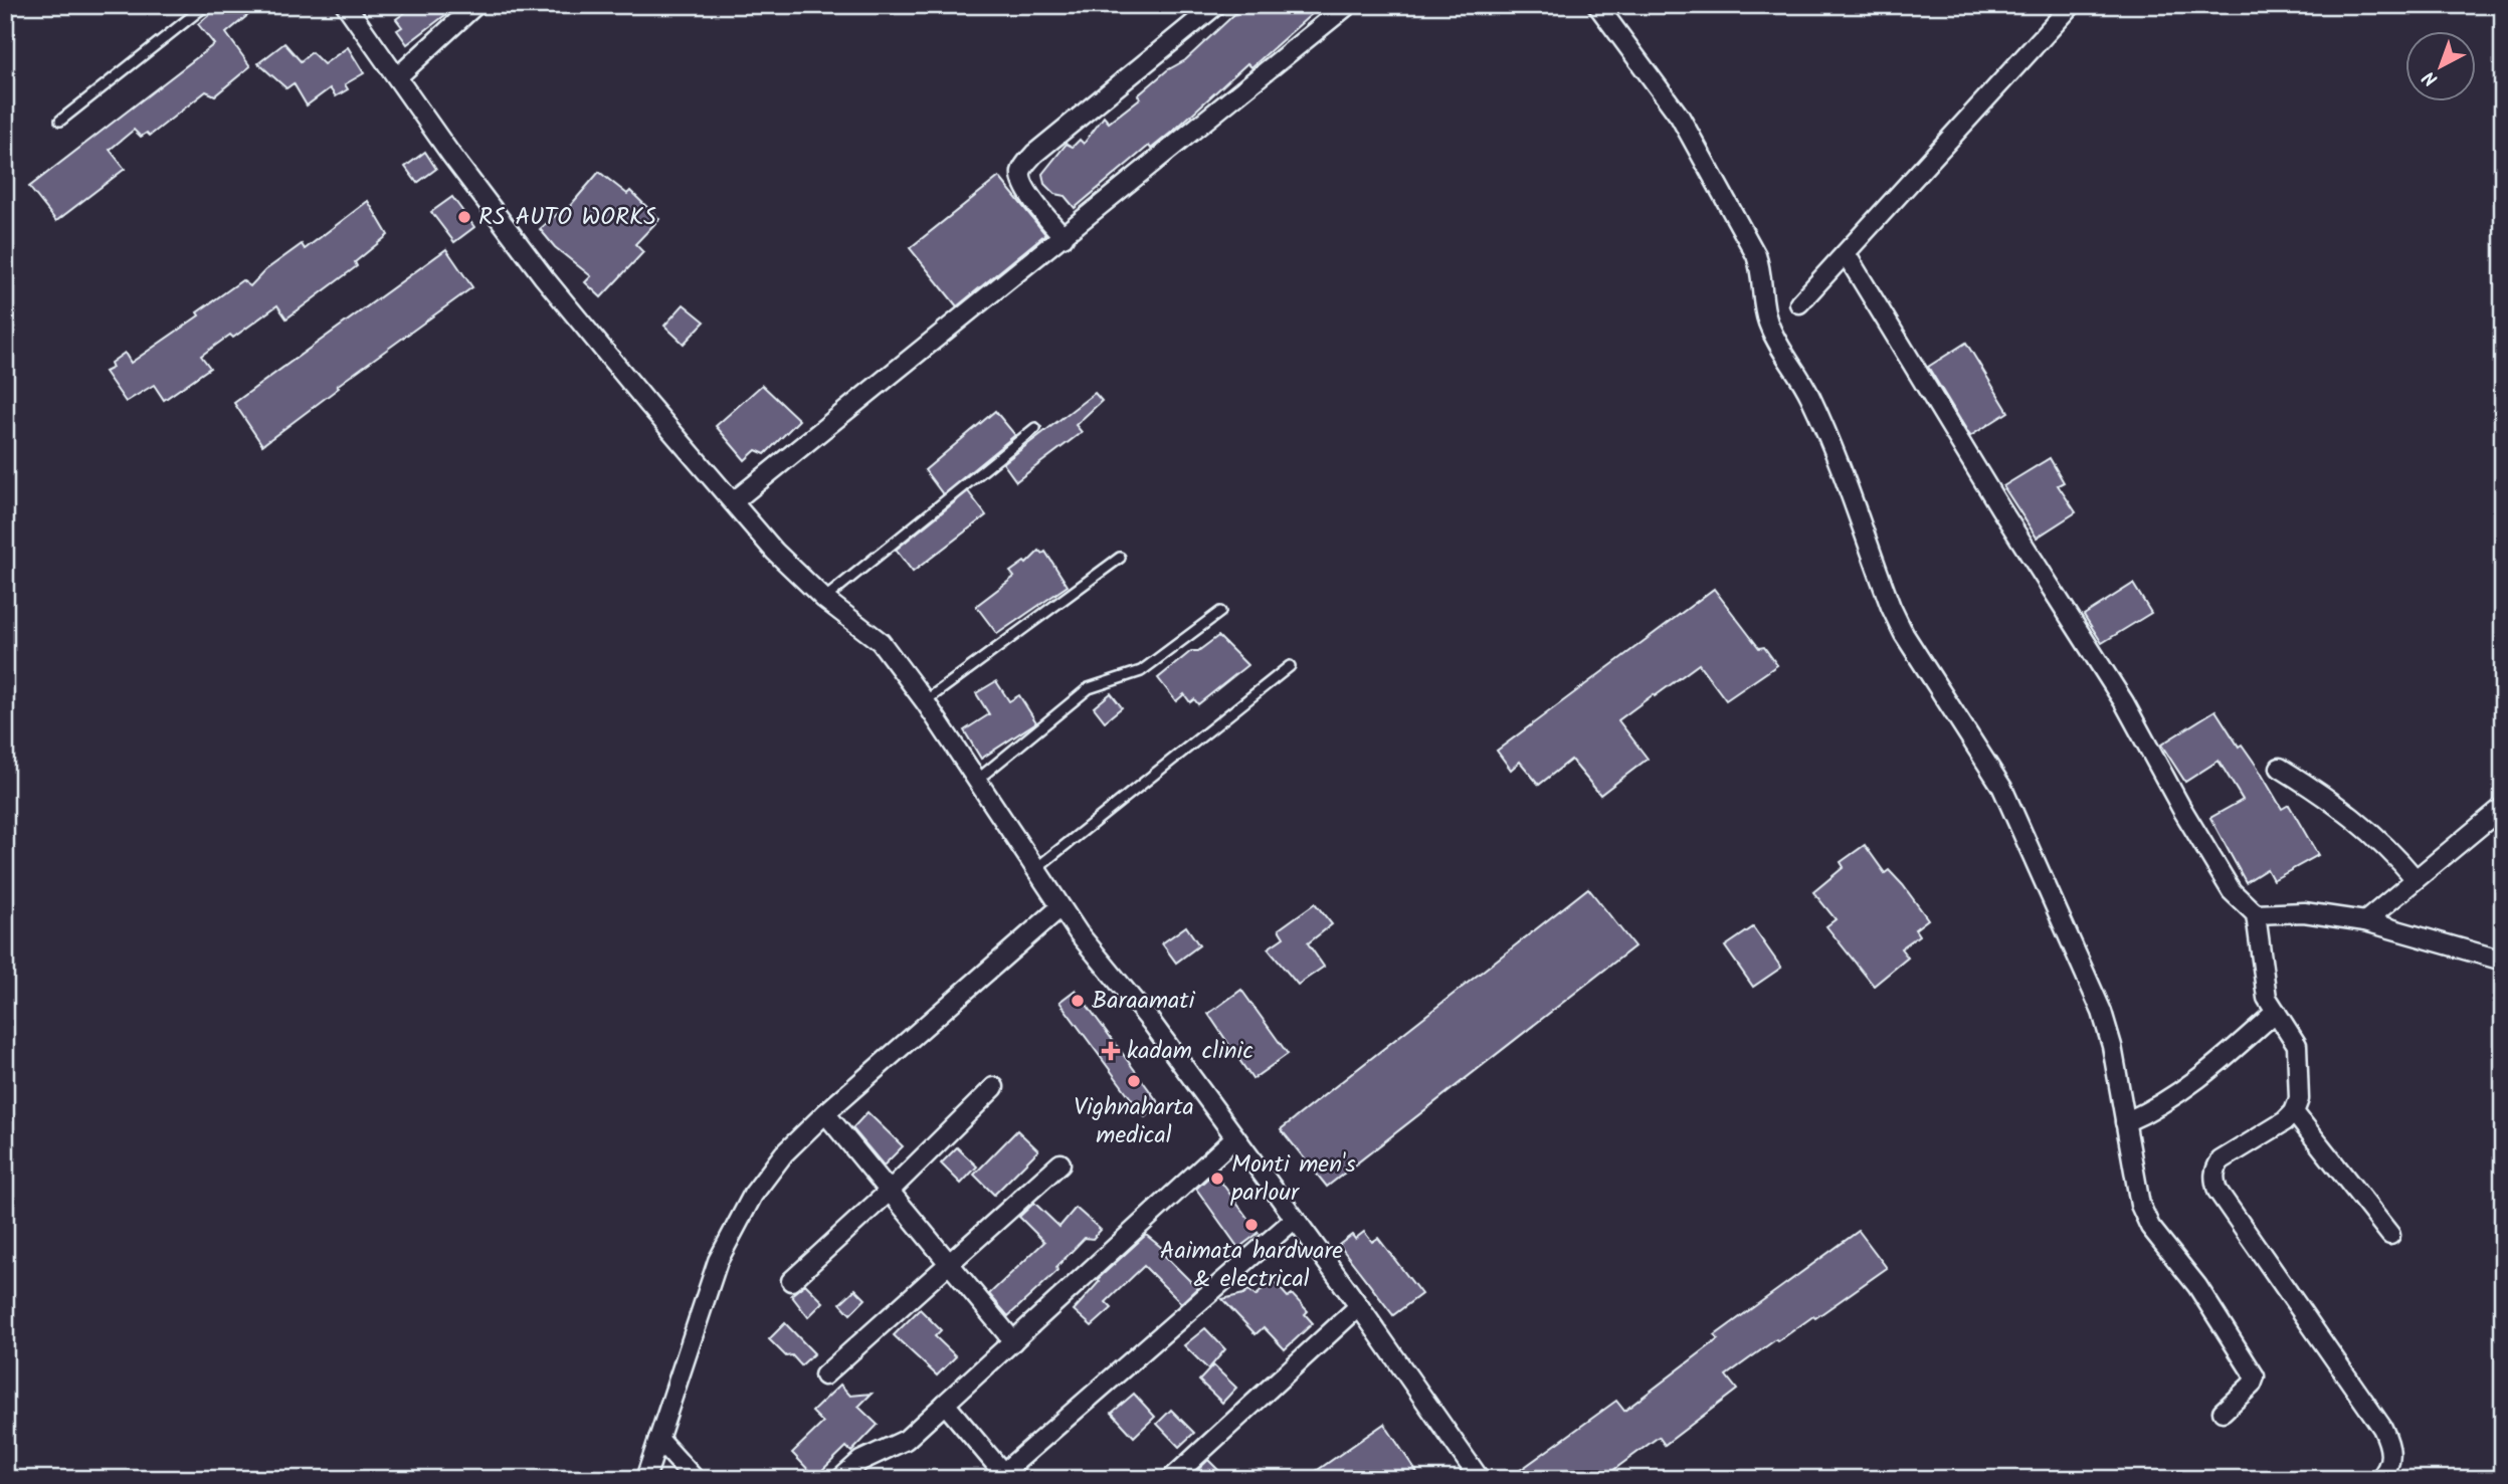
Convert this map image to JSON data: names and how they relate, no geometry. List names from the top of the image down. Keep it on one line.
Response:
{"places":{"other":["RS AUTO WORKS","Baraamati","Vighnaharta medical","Monti men's parlour","Aaimata hardware & electrical"],"health":["kadam clinic"]},"north":"bottom left"}
